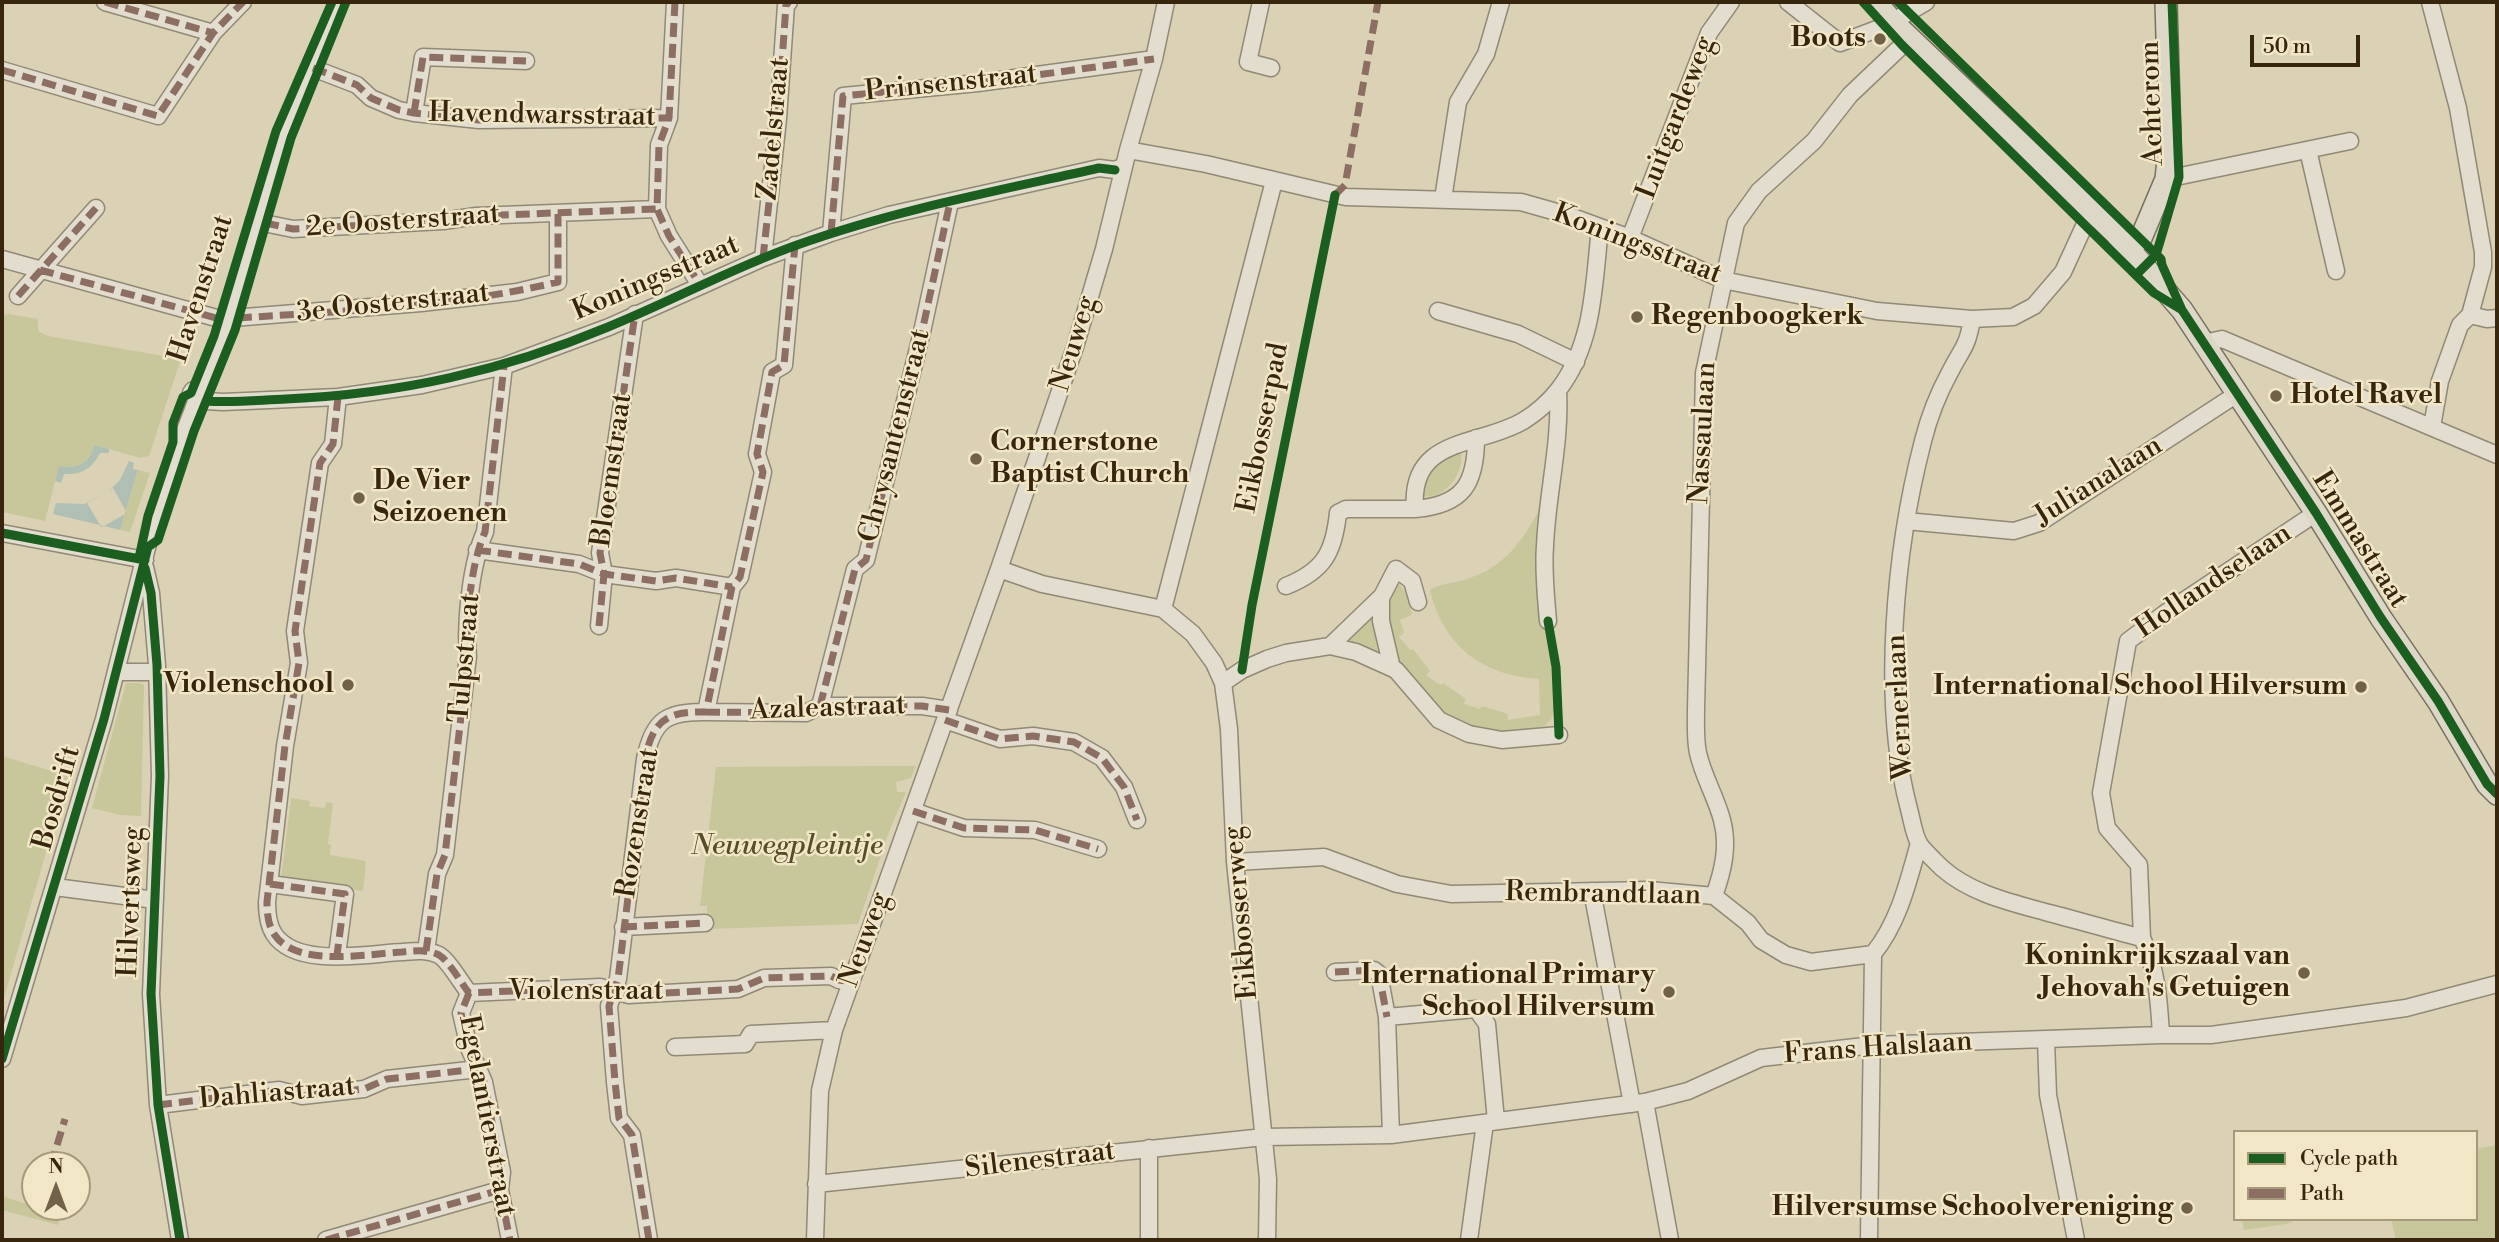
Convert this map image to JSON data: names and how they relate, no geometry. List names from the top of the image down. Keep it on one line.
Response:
{"streets":{"main road":["Achterom","Emmastraat"],"street":["Prinsenstraat","Havendwarsstraat","Luitgardeweg","Zadelstraat","2e Oosterstraat","Koningsstraat","Havenstraat","3e Oosterstraat","Neuweg","Nassaulaan","Chrysantenstraat","Bloemstraat","Julianalaan","Hollandselaan","Tulpstraat","Wernerlaan","Azaleastraat","Bosdrift","Rozenstraat","Rembrandtlaan","Hilvertsweg","Eikbosserweg","Violenstraat","Frans Halslaan","Dahliastraat","Egelantierstraat","Silenestraat"],"cycle path":["Eikbosserpad"]},"crossings":[["Prinsenstraat","Koningsstraat"],["Prinsenstraat","Neuweg"],["Achterom","Emmastraat"],["Havendwarsstraat","Havenstraat"],["Luitgardeweg","Koningsstraat"],["Zadelstraat","Koningsstraat"],["2e Oosterstraat","Havenstraat"],["2e Oosterstraat","3e Oosterstraat"],["Koningsstraat","Havenstraat"],["Koningsstraat","Neuweg"],["Koningsstraat","Nassaulaan"],["Koningsstraat","Chrysantenstraat"],["Koningsstraat","Bloemstraat"],["Koningsstraat","Emmastraat"],["Koningsstraat","Tulpstraat"],["Koningsstraat","Wernerlaan"],["Havenstraat","3e Oosterstraat"],["Havenstraat","Bosdrift"],["Havenstraat","Hilvertsweg"],["Neuweg","Azaleastraat"],["Neuweg","Violenstraat"],["Neuweg","Silenestraat"],["Nassaulaan","Emmastraat"],["Nassaulaan","Rembrandtlaan"],["Chrysantenstraat","Azaleastraat"],["Julianalaan","Emmastraat"],["Julianalaan","Wernerlaan"],["Emmastraat","Hollandselaan"],["Hollandselaan","Wernerlaan"],["Tulpstraat","Violenstraat"],["Azaleastraat","Rozenstraat"],["Bosdrift","Hilvertsweg"],["Rozenstraat","Violenstraat"],["Rembrandtlaan","Eikbosserweg"],["Hilvertsweg","Dahliastraat"],["Eikbosserweg","Frans Halslaan"],["Eikbosserweg","Silenestraat"],["Violenstraat","Egelantierstraat"],["Frans Halslaan","Silenestraat"],["Dahliastraat","Egelantierstraat"]],"parks":["Neuwegpleintje"],"places":["Boots","Regenboogkerk","Hotel Ravel","Cornerstone Baptist Church","De Vier Seizoenen","Violenschool","International School Hilversum","Koninkrijkszaal van Jehovah's Getuigen","International Primary School Hilversum","Hilversumse Schoolvereniging"],"legend":["Cycle path","Path"],"scale_bar":"50 m","north":"top"}
